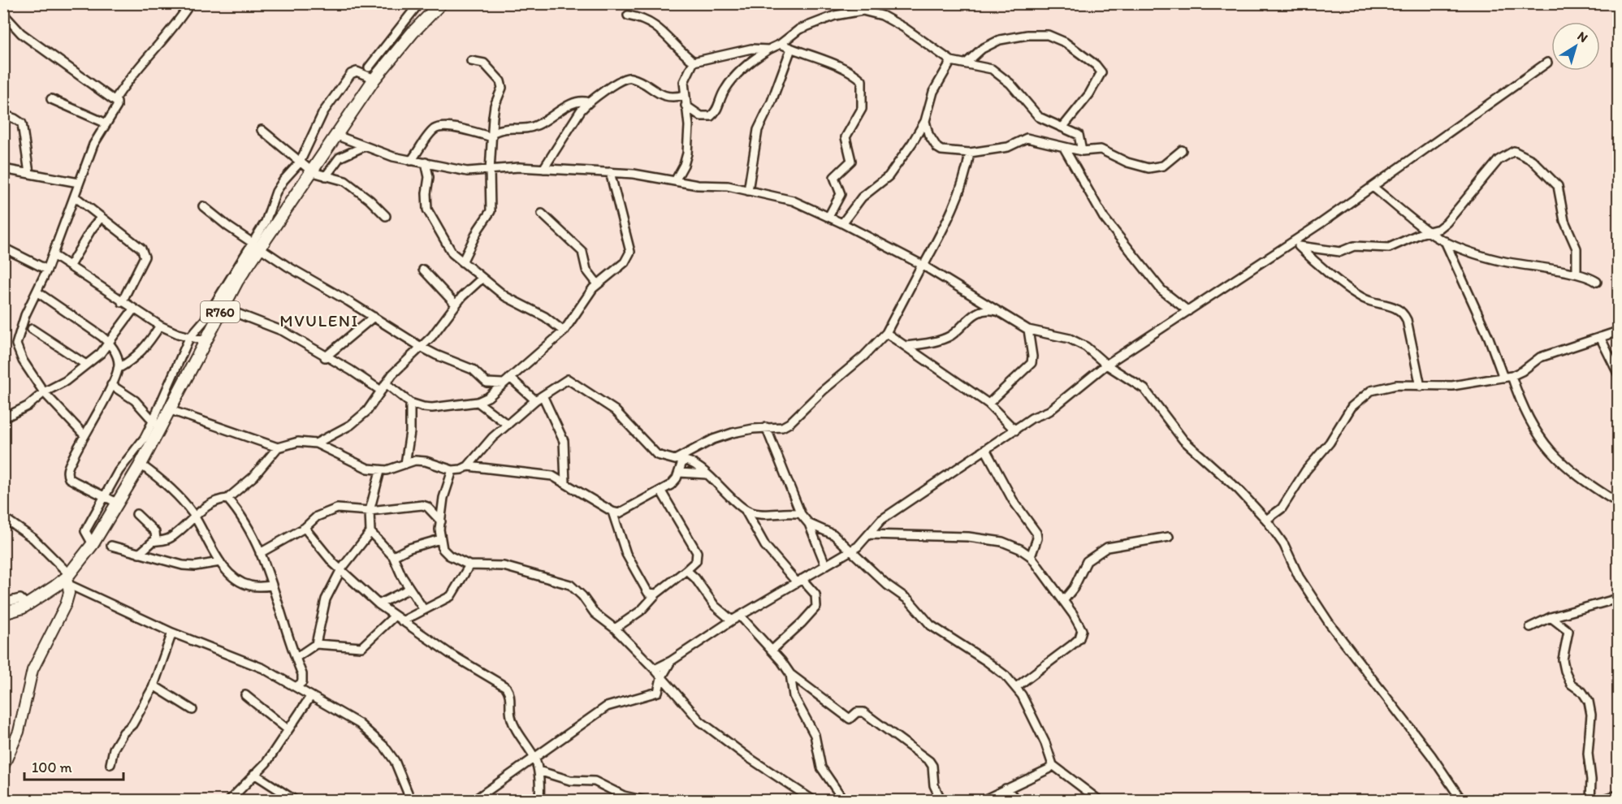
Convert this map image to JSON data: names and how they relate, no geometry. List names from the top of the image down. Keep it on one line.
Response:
{"streets":{"main road":["R760"]},"districts":["MVULENI"],"scale_bar":"100 m","north":"top right"}
